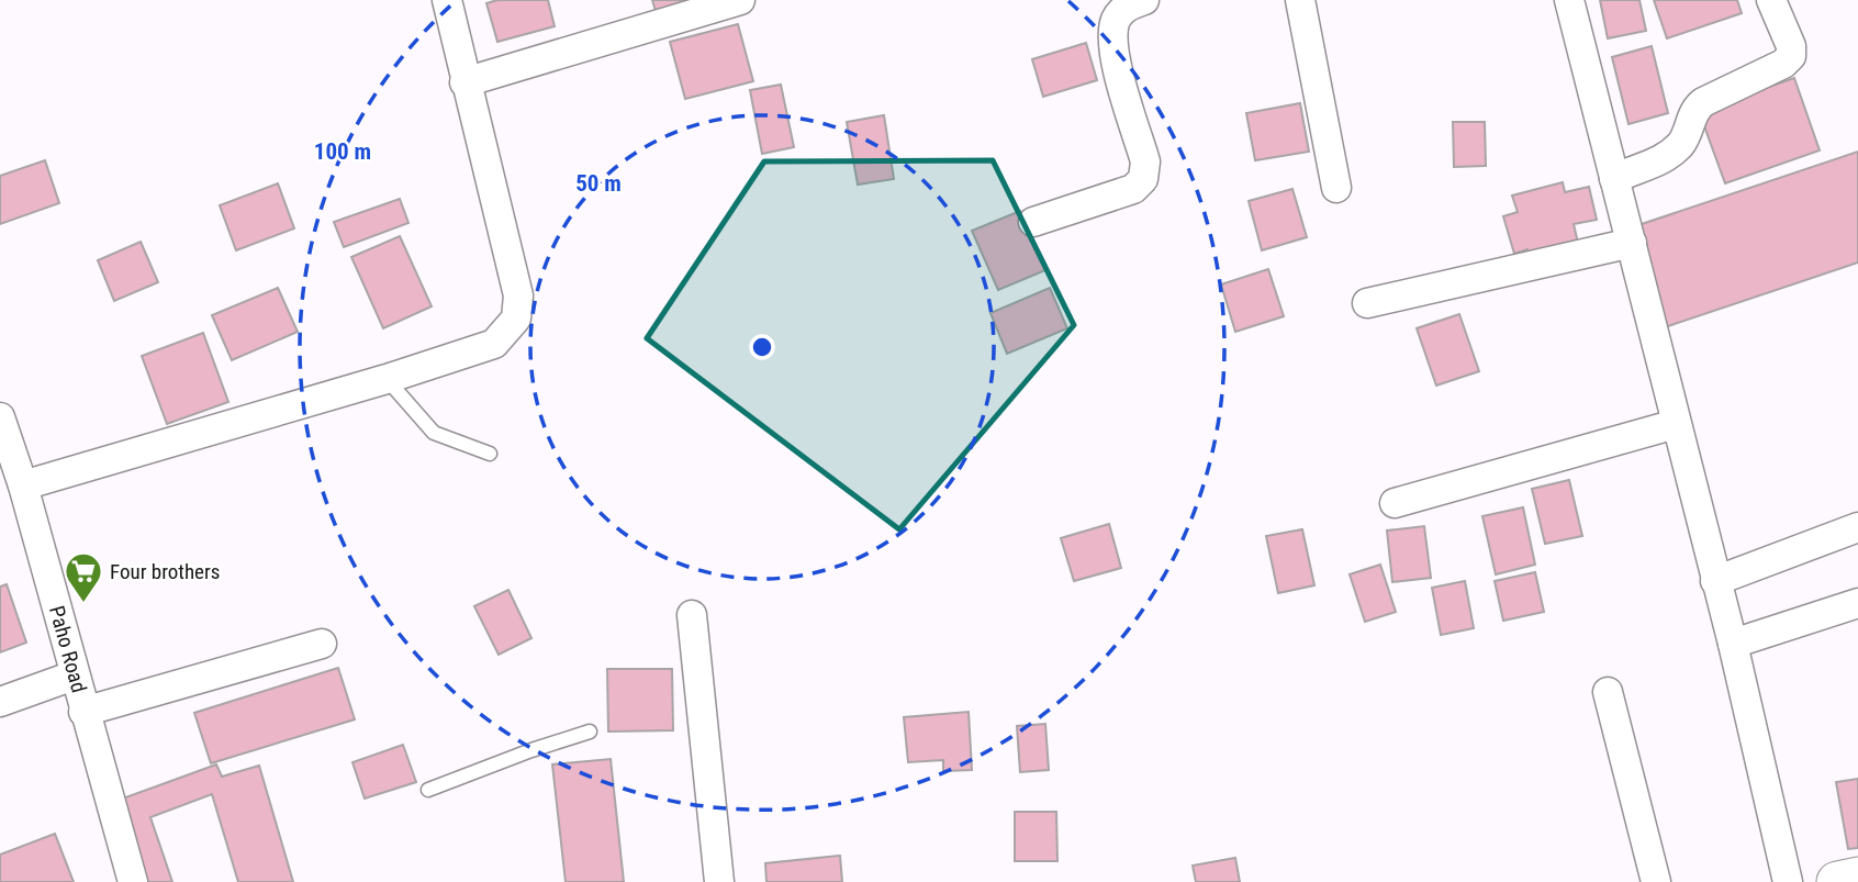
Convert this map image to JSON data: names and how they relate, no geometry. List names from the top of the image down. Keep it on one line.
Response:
{"streets":{"street":["Paho Road"]},"places":{"supermarket":["Four brothers"]},"rings":["100 m","50 m"]}
